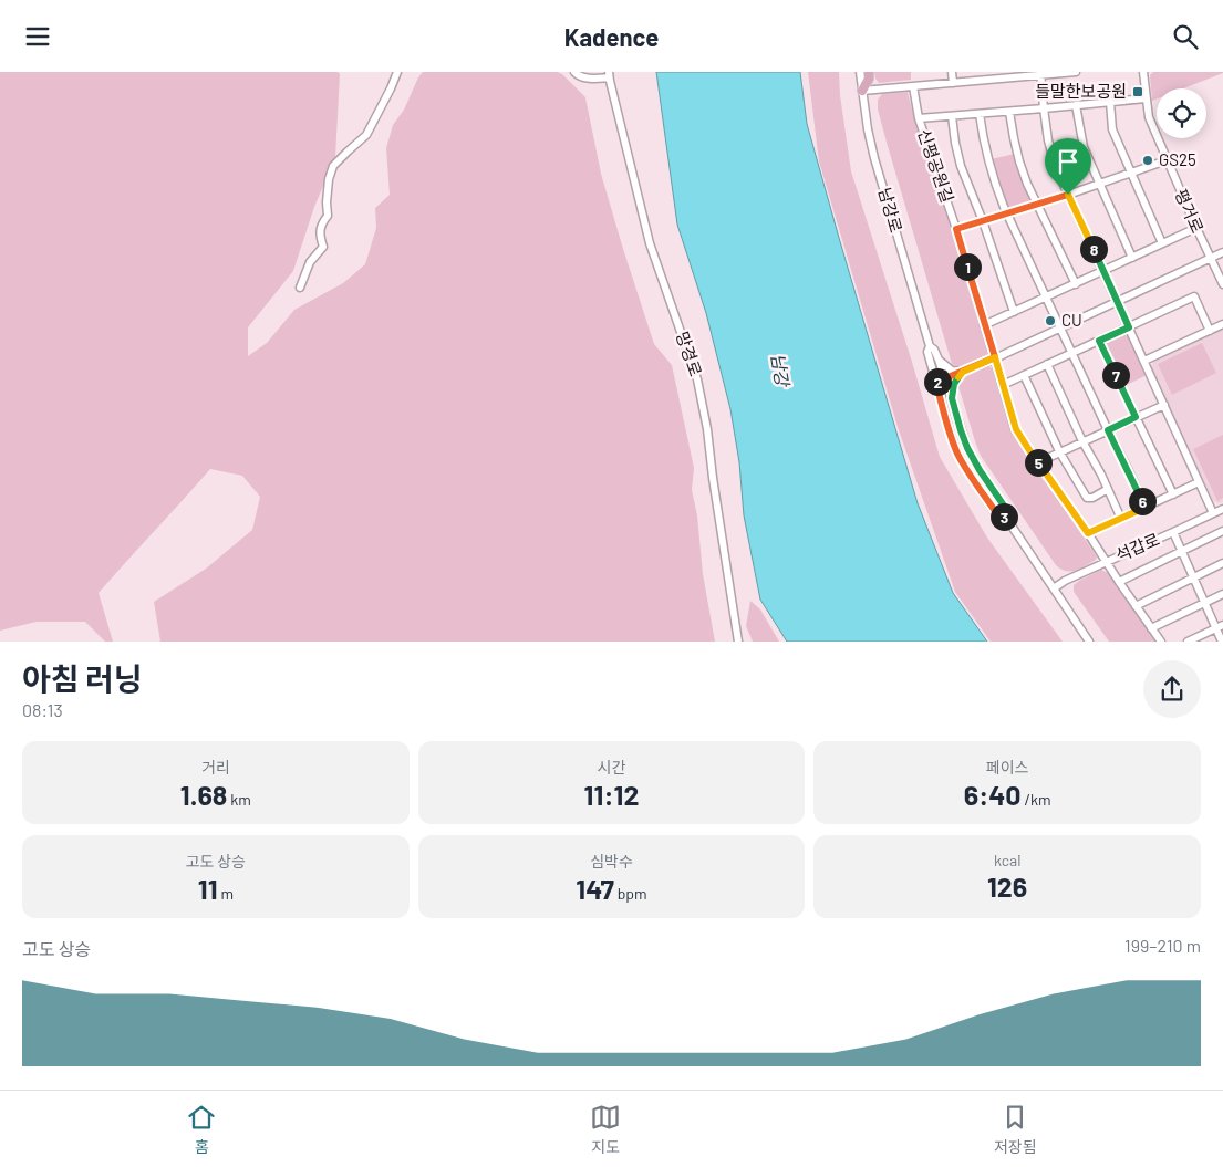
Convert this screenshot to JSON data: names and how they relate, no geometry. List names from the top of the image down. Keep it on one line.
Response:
{"streets":{"street":["신평공원길","남강로","평거로","망경로","석갑로"]},"crossings":[["신평공원길","석갑로"],["남강로","석갑로"]],"water":["남강"],"places":{"transit":["들말한보공원"],"other":["GS25","CU"]},"page":{"header":"Kadence","pins":["8","1","7","2","5","6","3"],"heading":["아침 러닝","08:13"],"stats":[["거리","1.68 km"],["시간","11:12"],["페이스","6:40 /km"],["고도 상승","11 m"],["심박수","147 bpm"],["kcal","126"]],"chart":["고도 상승","199–210 m"],"tabs":["홈","지도","저장됨"]}}
